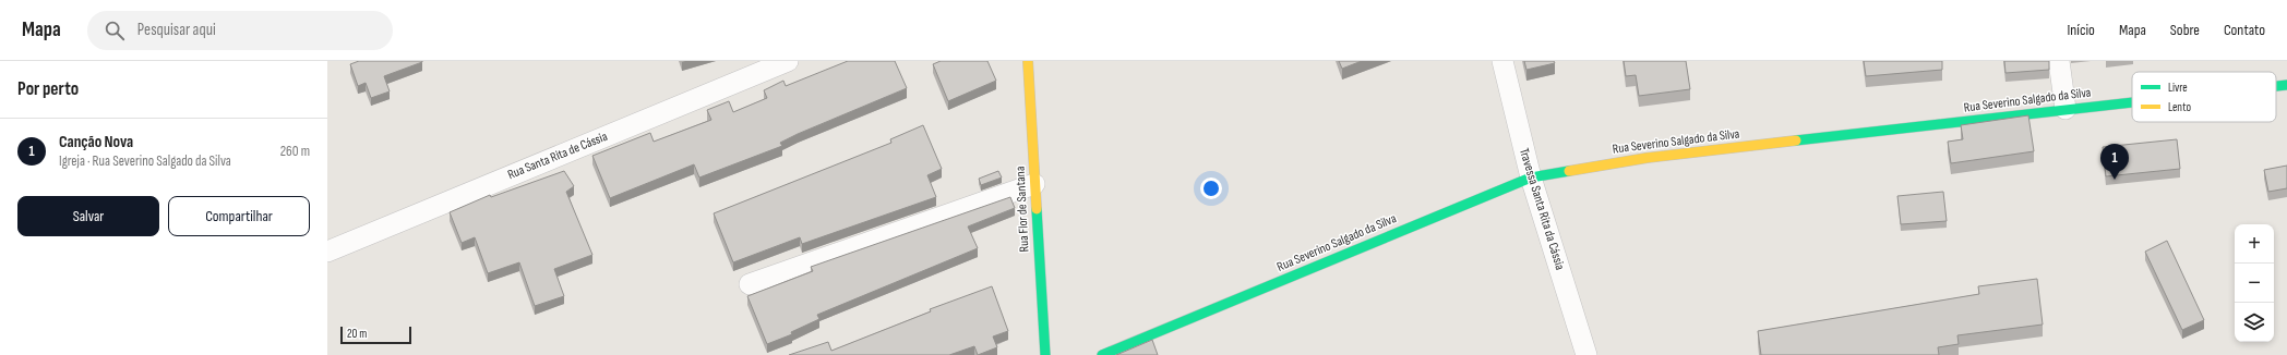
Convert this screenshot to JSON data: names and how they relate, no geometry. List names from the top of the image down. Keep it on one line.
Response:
{"streets":{"street":["Rua Severino Salgado da Silva","Rua Santa Rita de Cássia","Rua Flor de Santana","Travessa Santa Rita da Cássia"]},"crossings":[["Rua Severino Salgado da Silva","Travessa Santa Rita da Cássia"]],"legend":["Livre","Lento"],"scale_bar":"20 m","page":{"header":"Mapa","search":"Pesquisar aqui","nav":["Início","Mapa","Sobre","Contato"],"heading":"Por perto","list":[{"mark":"1","name":"Canção Nova","note":"Igreja · Rua Severino Salgado da Silva","value":"260 m"}],"pins":"1","buttons":["Salvar","Compartilhar"],"map_buttons":["+","−"],"scale":"20 m"}}
